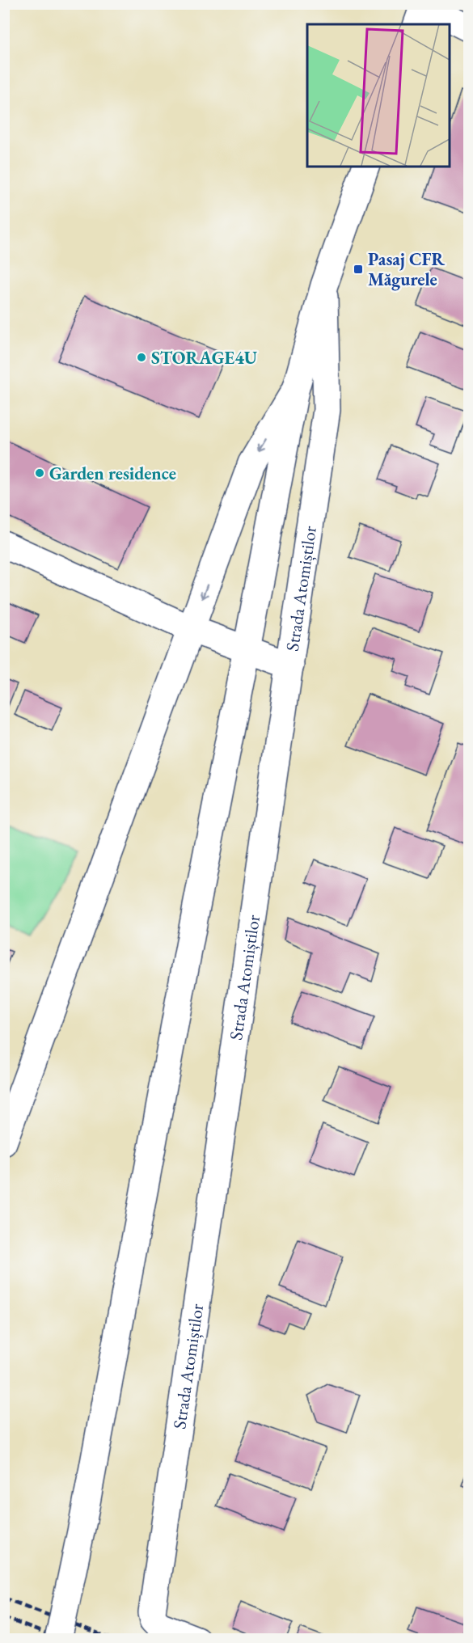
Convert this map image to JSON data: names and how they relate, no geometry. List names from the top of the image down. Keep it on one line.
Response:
{"streets":{"street":["Strada Atomiștilor"]},"places":{"transit":["Pasaj CFR Măgurele"],"other":["STORAGE4U","Garden residence"]}}
